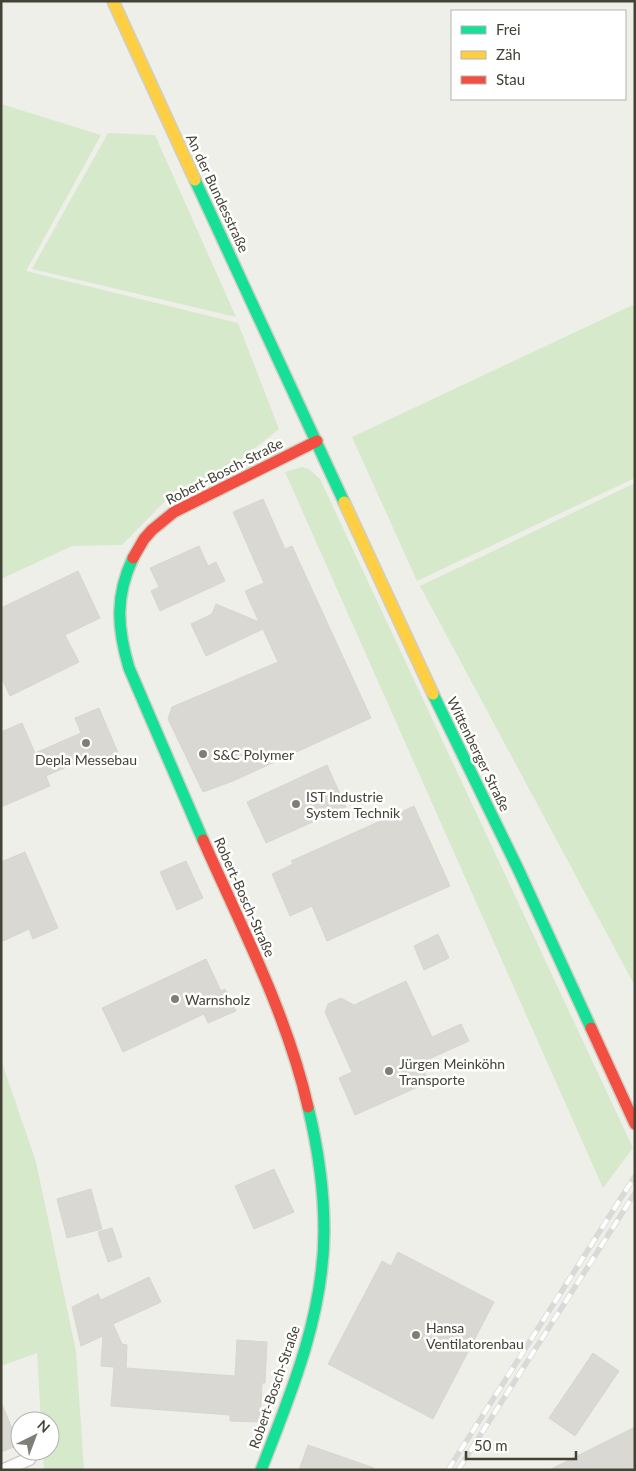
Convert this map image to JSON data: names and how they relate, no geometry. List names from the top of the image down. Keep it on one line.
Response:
{"streets":{"main road":["An der Bundesstraße","Robert-Bosch-Straße","Wittenberger Straße"]},"crossings":[["An der Bundesstraße","Wittenberger Straße"],["Robert-Bosch-Straße","Wittenberger Straße"]],"places":["Depla Messebau","S&C Polymer","IST Industrie System Technik","Warnsholz","Jürgen Meinköhn Transporte","Hansa Ventilatorenbau"],"legend":["Frei","Zäh","Stau"],"scale_bar":"50 m","north":"top right"}
